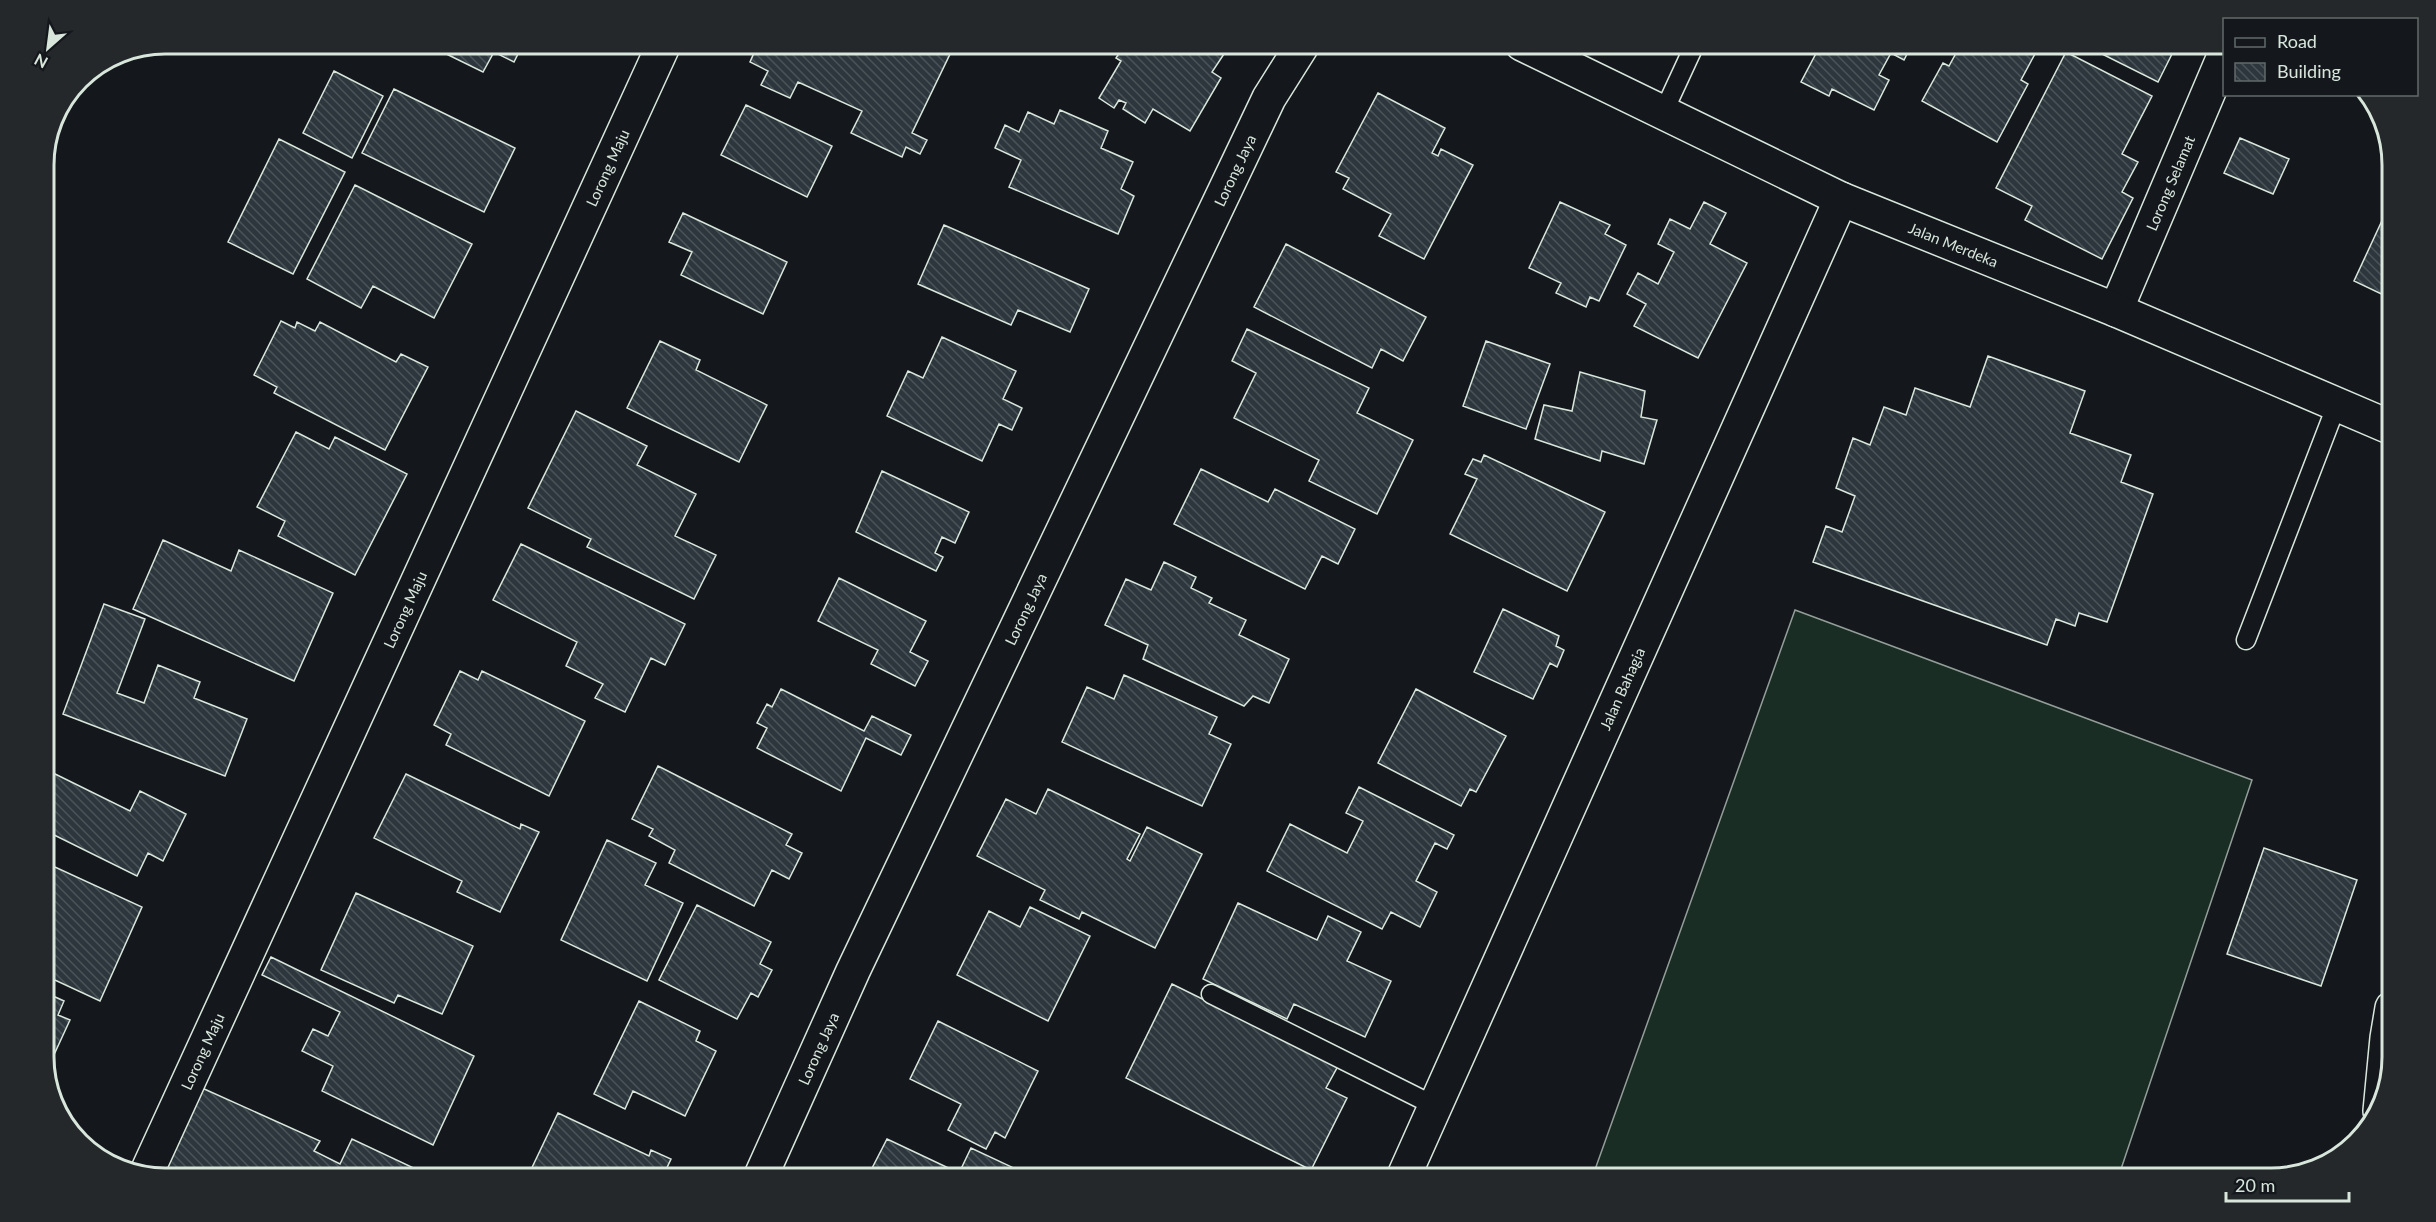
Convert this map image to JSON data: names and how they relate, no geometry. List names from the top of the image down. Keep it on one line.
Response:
{"streets":{"street":["Lorong Maju","Lorong Jaya","Lorong Selamat","Jalan Merdeka","Jalan Bahagia"]},"crossings":[["Lorong Selamat","Jalan Merdeka"],["Jalan Merdeka","Jalan Bahagia"]],"legend":["Road","Building"],"scale_bar":"20 m","north":"bottom left"}
